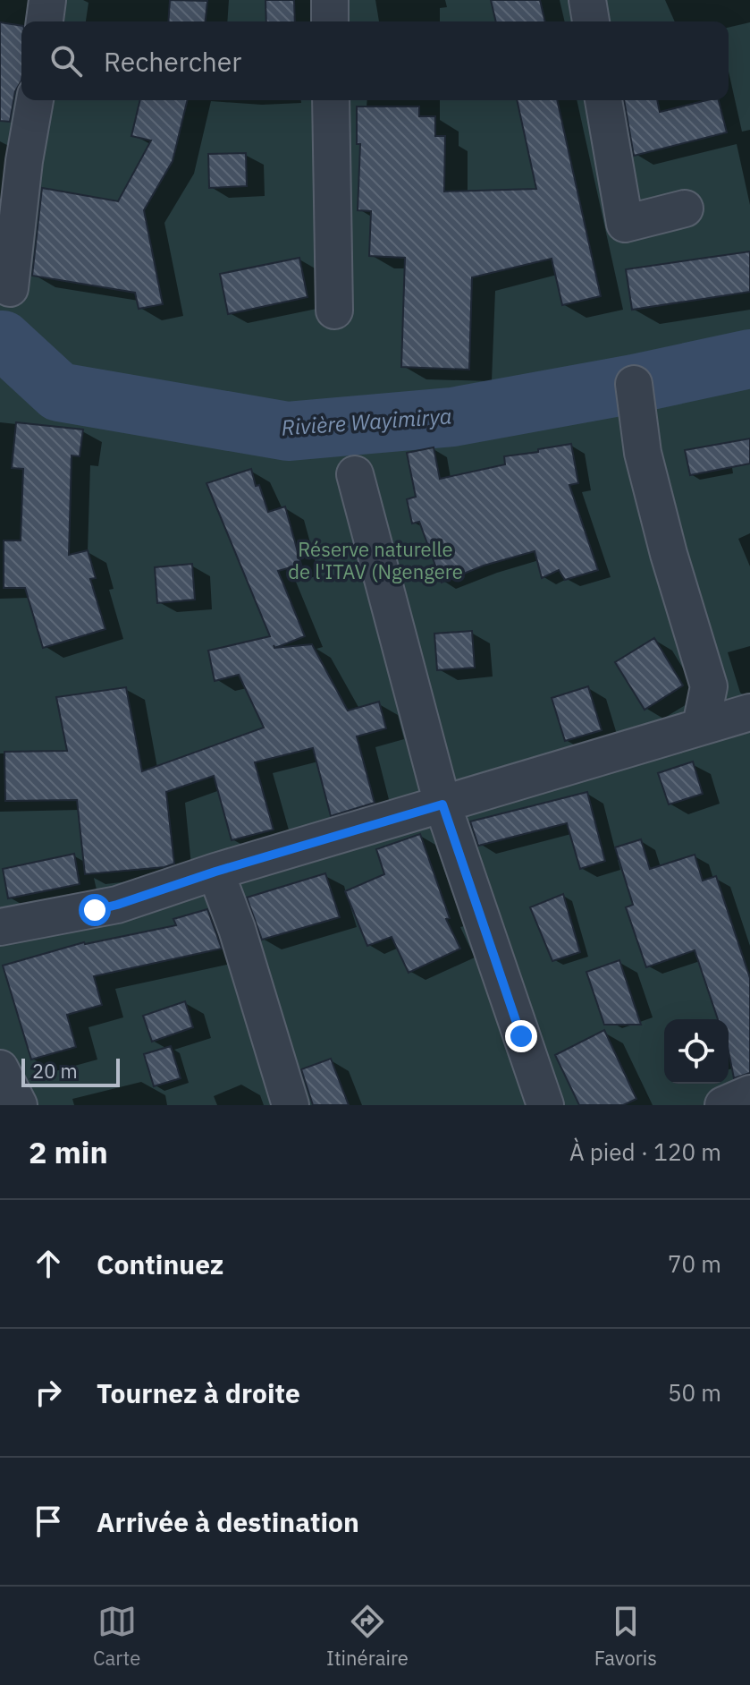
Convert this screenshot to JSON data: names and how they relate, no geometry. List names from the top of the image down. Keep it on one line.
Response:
{"water":["Rivière Wayimirya"],"parks":["Réserve naturelle de l'ITAV (Ngengere"],"scale_bar":"20 m","page":{"search":"Rechercher","scale":"20 m","heading":["2 min","À pied · 120 m"],"list":[["Continuez","70 m"],["Tournez à droite","50 m"],"Arrivée à destination"],"nav":["Carte","Itinéraire","Favoris"]}}
